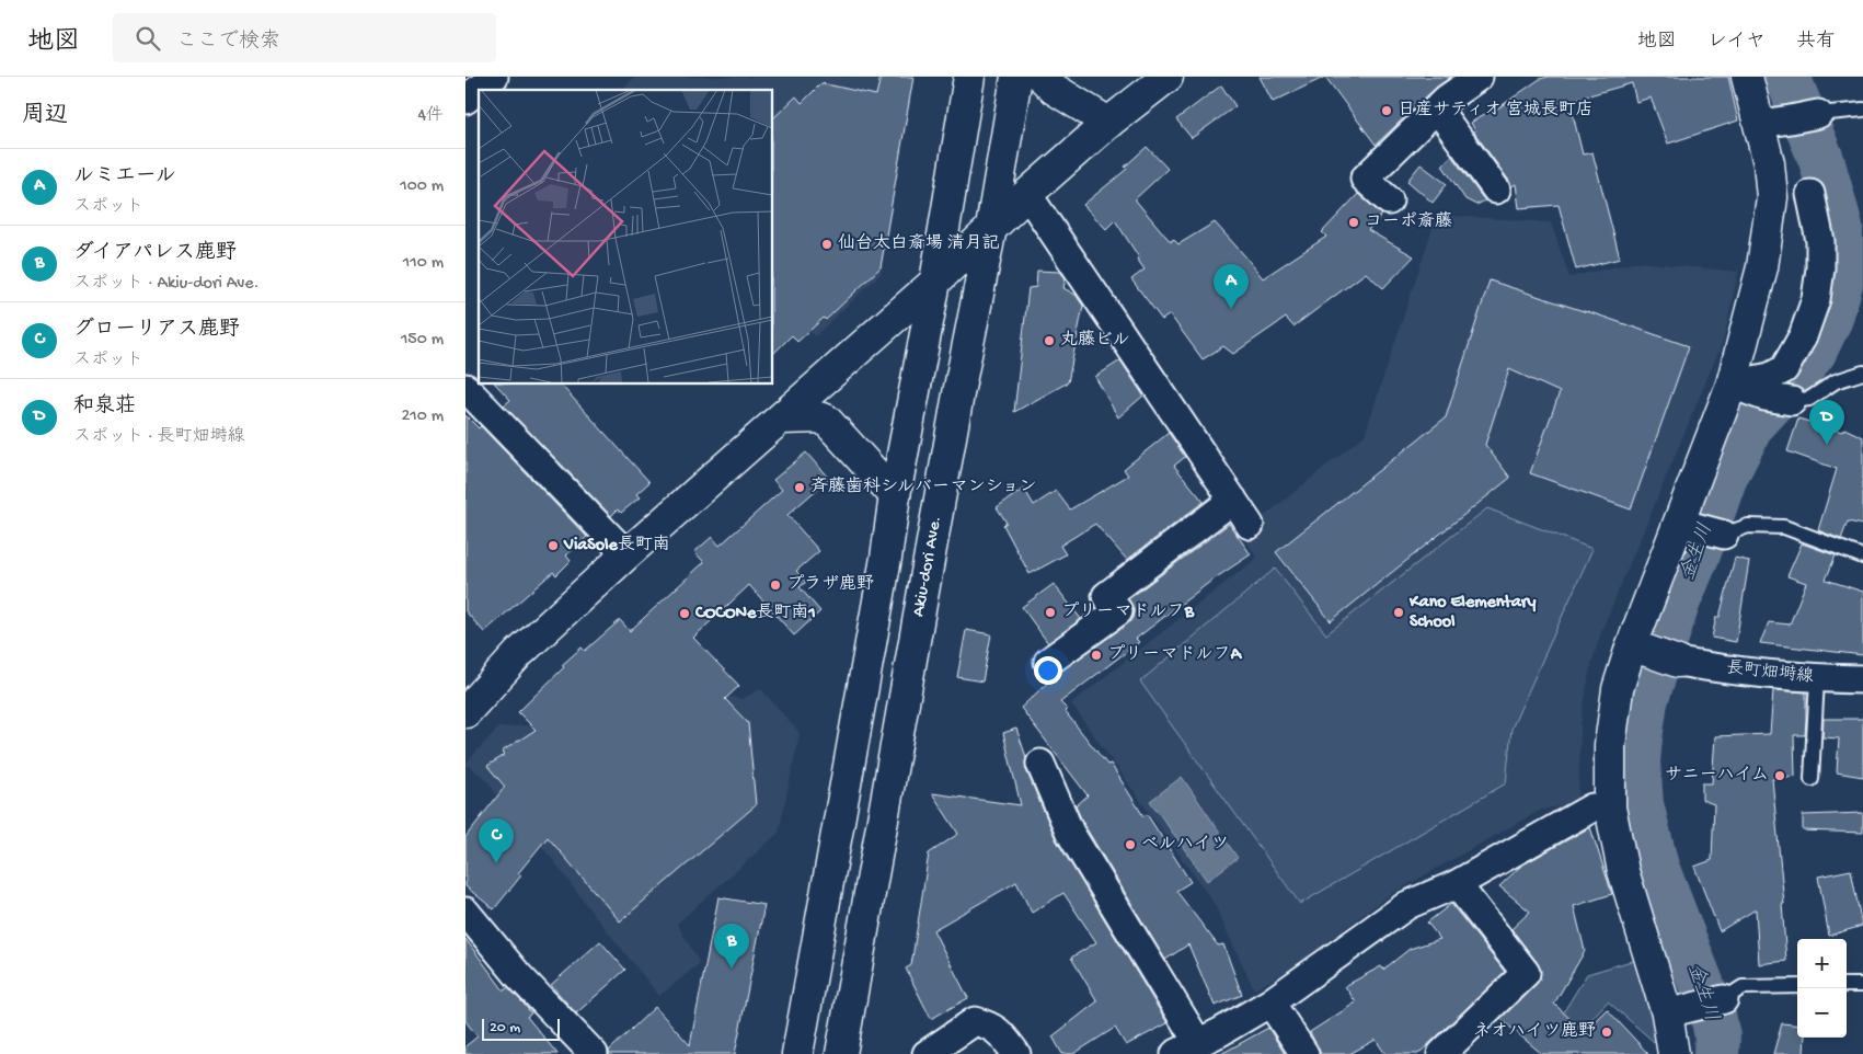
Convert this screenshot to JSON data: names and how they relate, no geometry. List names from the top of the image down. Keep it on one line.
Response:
{"streets":{"main road":["Akiu-dori Ave."],"street":["長町畑塒線"]},"water":["金生川"],"places":["日産サティオ 宮城長町店","コーポ斎藤","仙台太白斎場 清月記","丸藤ビル","斉藤歯科シルバーマンション","ViaSole長町南","プラザ鹿野","プリーマドルフB","Kano Elementary School","COCONe長町南1","プリーマドルフA","サニーハイム","ベルハイツ","ネオハイツ鹿野"],"scale_bar":"20 m","page":{"header":"地図","search":"ここで検索","nav":["地図","レイヤ","共有"],"heading":["周辺","4件"],"list":[{"mark":"A","name":"ルミエール","note":"スポット","value":"100 m"},{"mark":"B","name":"ダイアパレス鹿野","note":"スポット · Akiu-dori Ave.","value":"110 m"},{"mark":"C","name":"グローリアス鹿野","note":"スポット","value":"150 m"},{"mark":"D","name":"和泉荘","note":"スポット · 長町畑塒線","value":"210 m"}],"pins":["A","D","C","B"],"map_buttons":["+","−"],"scale":"20 m"}}
